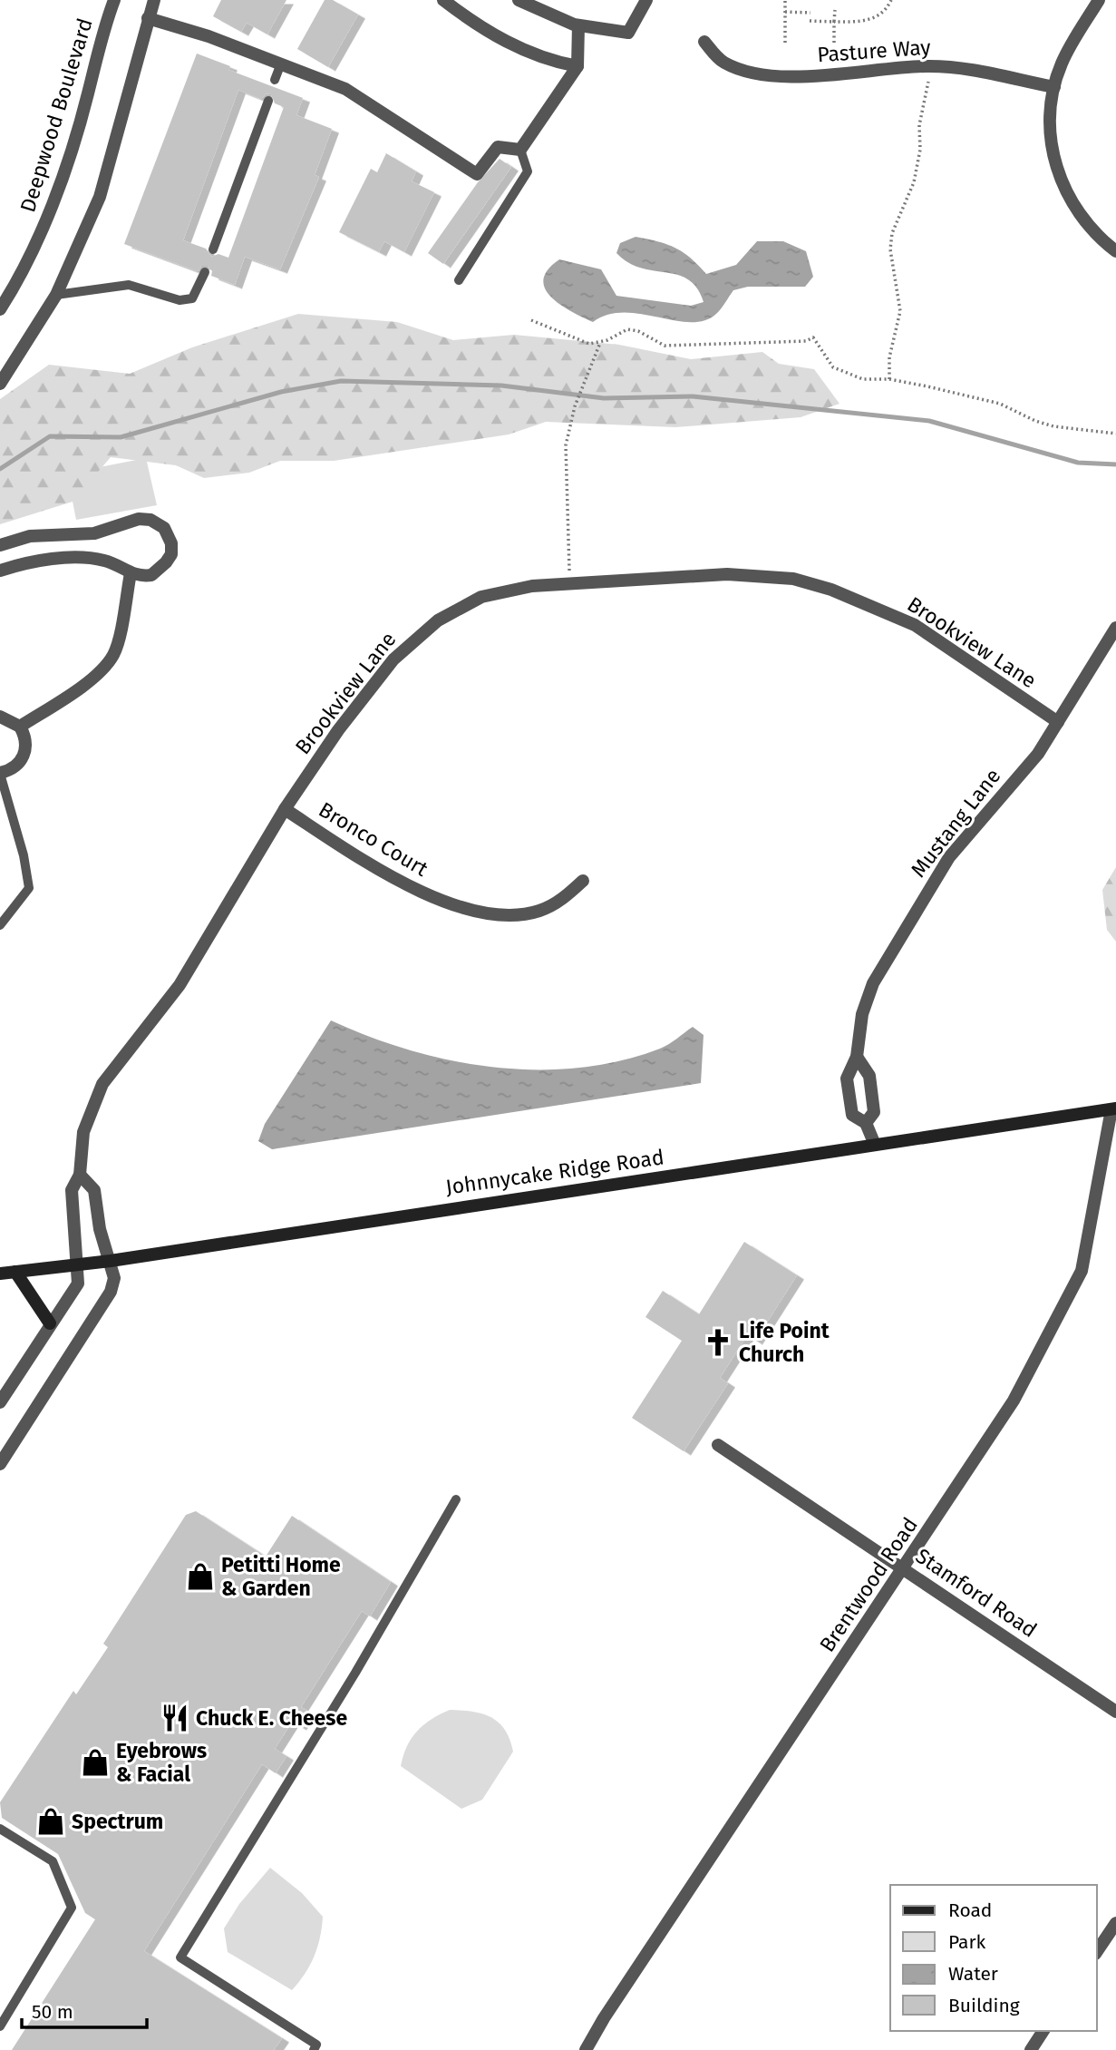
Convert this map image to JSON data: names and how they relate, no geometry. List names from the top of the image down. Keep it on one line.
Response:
{"streets":{"main road":["Johnnycake Ridge Road"],"street":["Pasture Way","Deepwood Boulevard","Brookview Lane","Mustang Lane","Bronco Court","Brentwood Road","Stamford Road"]},"crossings":[["Brookview Lane","Mustang Lane"],["Brookview Lane","Bronco Court"],["Brookview Lane","Johnnycake Ridge Road"],["Mustang Lane","Johnnycake Ridge Road"],["Johnnycake Ridge Road","Brentwood Road"],["Brentwood Road","Stamford Road"]],"places":{"church":["Life Point Church"],"shop":["Petitti Home & Garden","Eyebrows & Facial","Spectrum"],"restaurant":["Chuck E. Cheese"]},"legend":["Road","Park","Water","Building"],"scale_bar":"50 m"}
